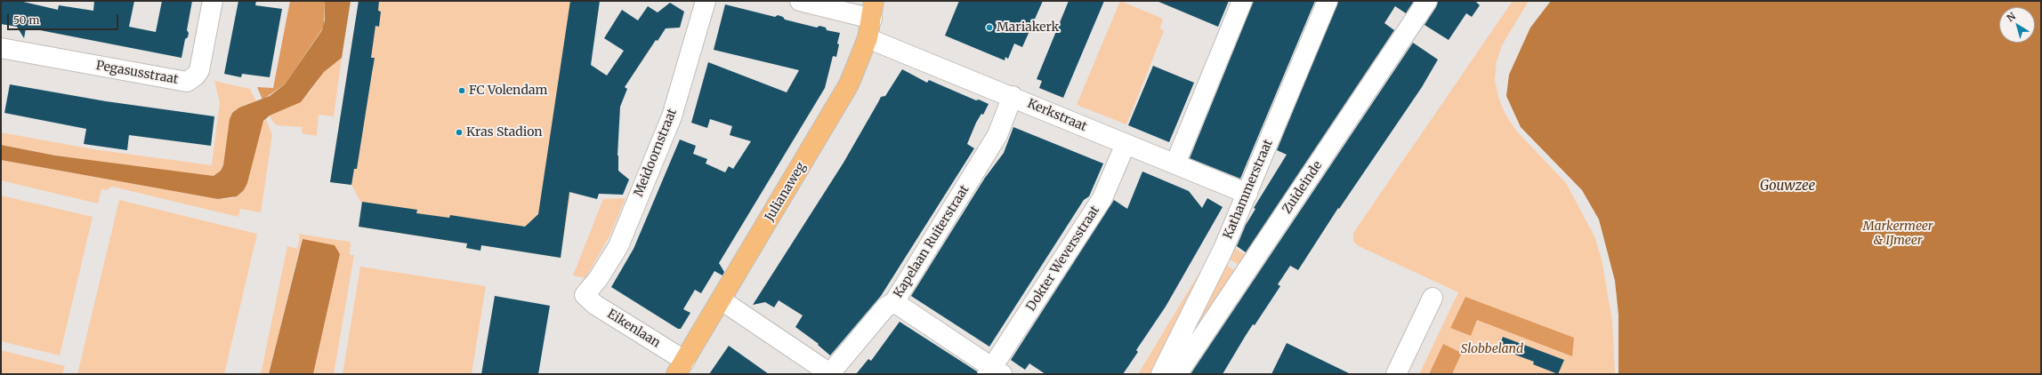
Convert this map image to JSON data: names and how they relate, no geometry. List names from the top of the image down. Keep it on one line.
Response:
{"streets":{"main road":["Julianaweg"],"street":["Pegasusstraat","Kerkstraat","Meidoornstraat","Zuideinde","Kathammerstraat","Kapelaan Ruiterstraat","Dokter Weversstraat","Eikenlaan"]},"crossings":[["Kerkstraat","Kathammerstraat"],["Kerkstraat","Julianaweg"],["Kerkstraat","Kapelaan Ruiterstraat"],["Kerkstraat","Dokter Weversstraat"],["Meidoornstraat","Eikenlaan"],["Julianaweg","Eikenlaan"]],"water":["Gouwzee"],"parks":["Markermeer & IJmeer","Slobbeland"],"places":["Mariakerk","FC Volendam","Kras Stadion"],"scale_bar":"50 m","north":"top left"}
